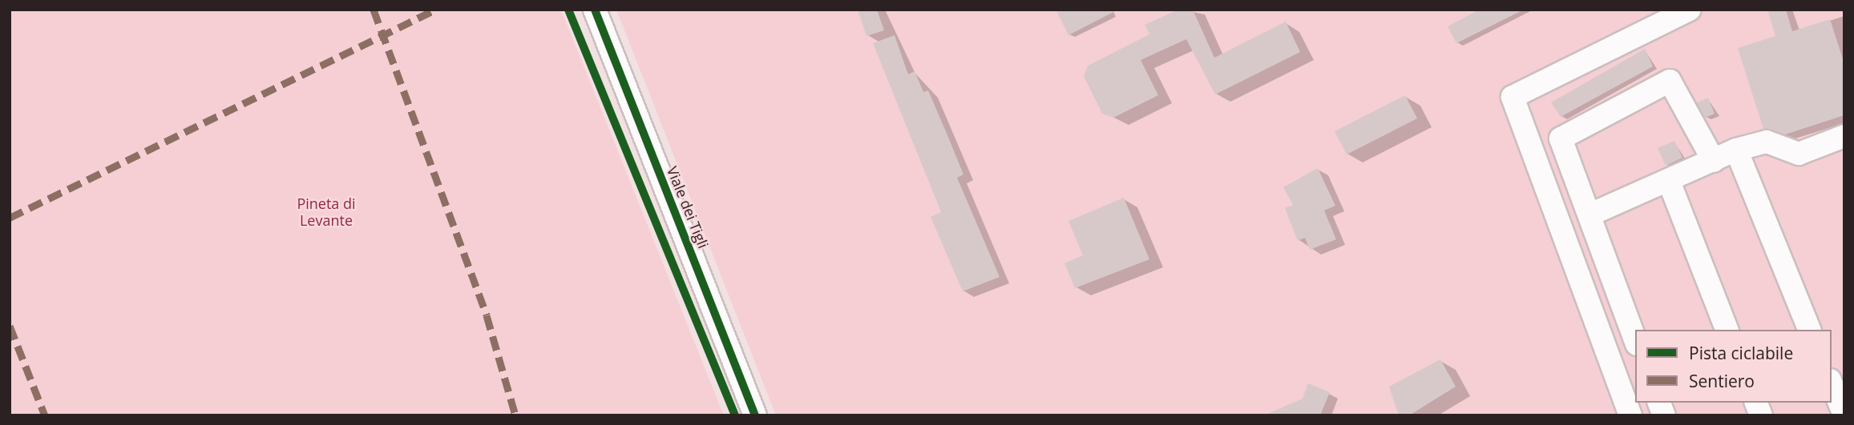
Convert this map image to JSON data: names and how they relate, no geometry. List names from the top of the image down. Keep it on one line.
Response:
{"streets":{"street":["Viale dei Tigli"]},"parks":["Pineta di Levante"],"legend":["Pista ciclabile","Sentiero"]}
